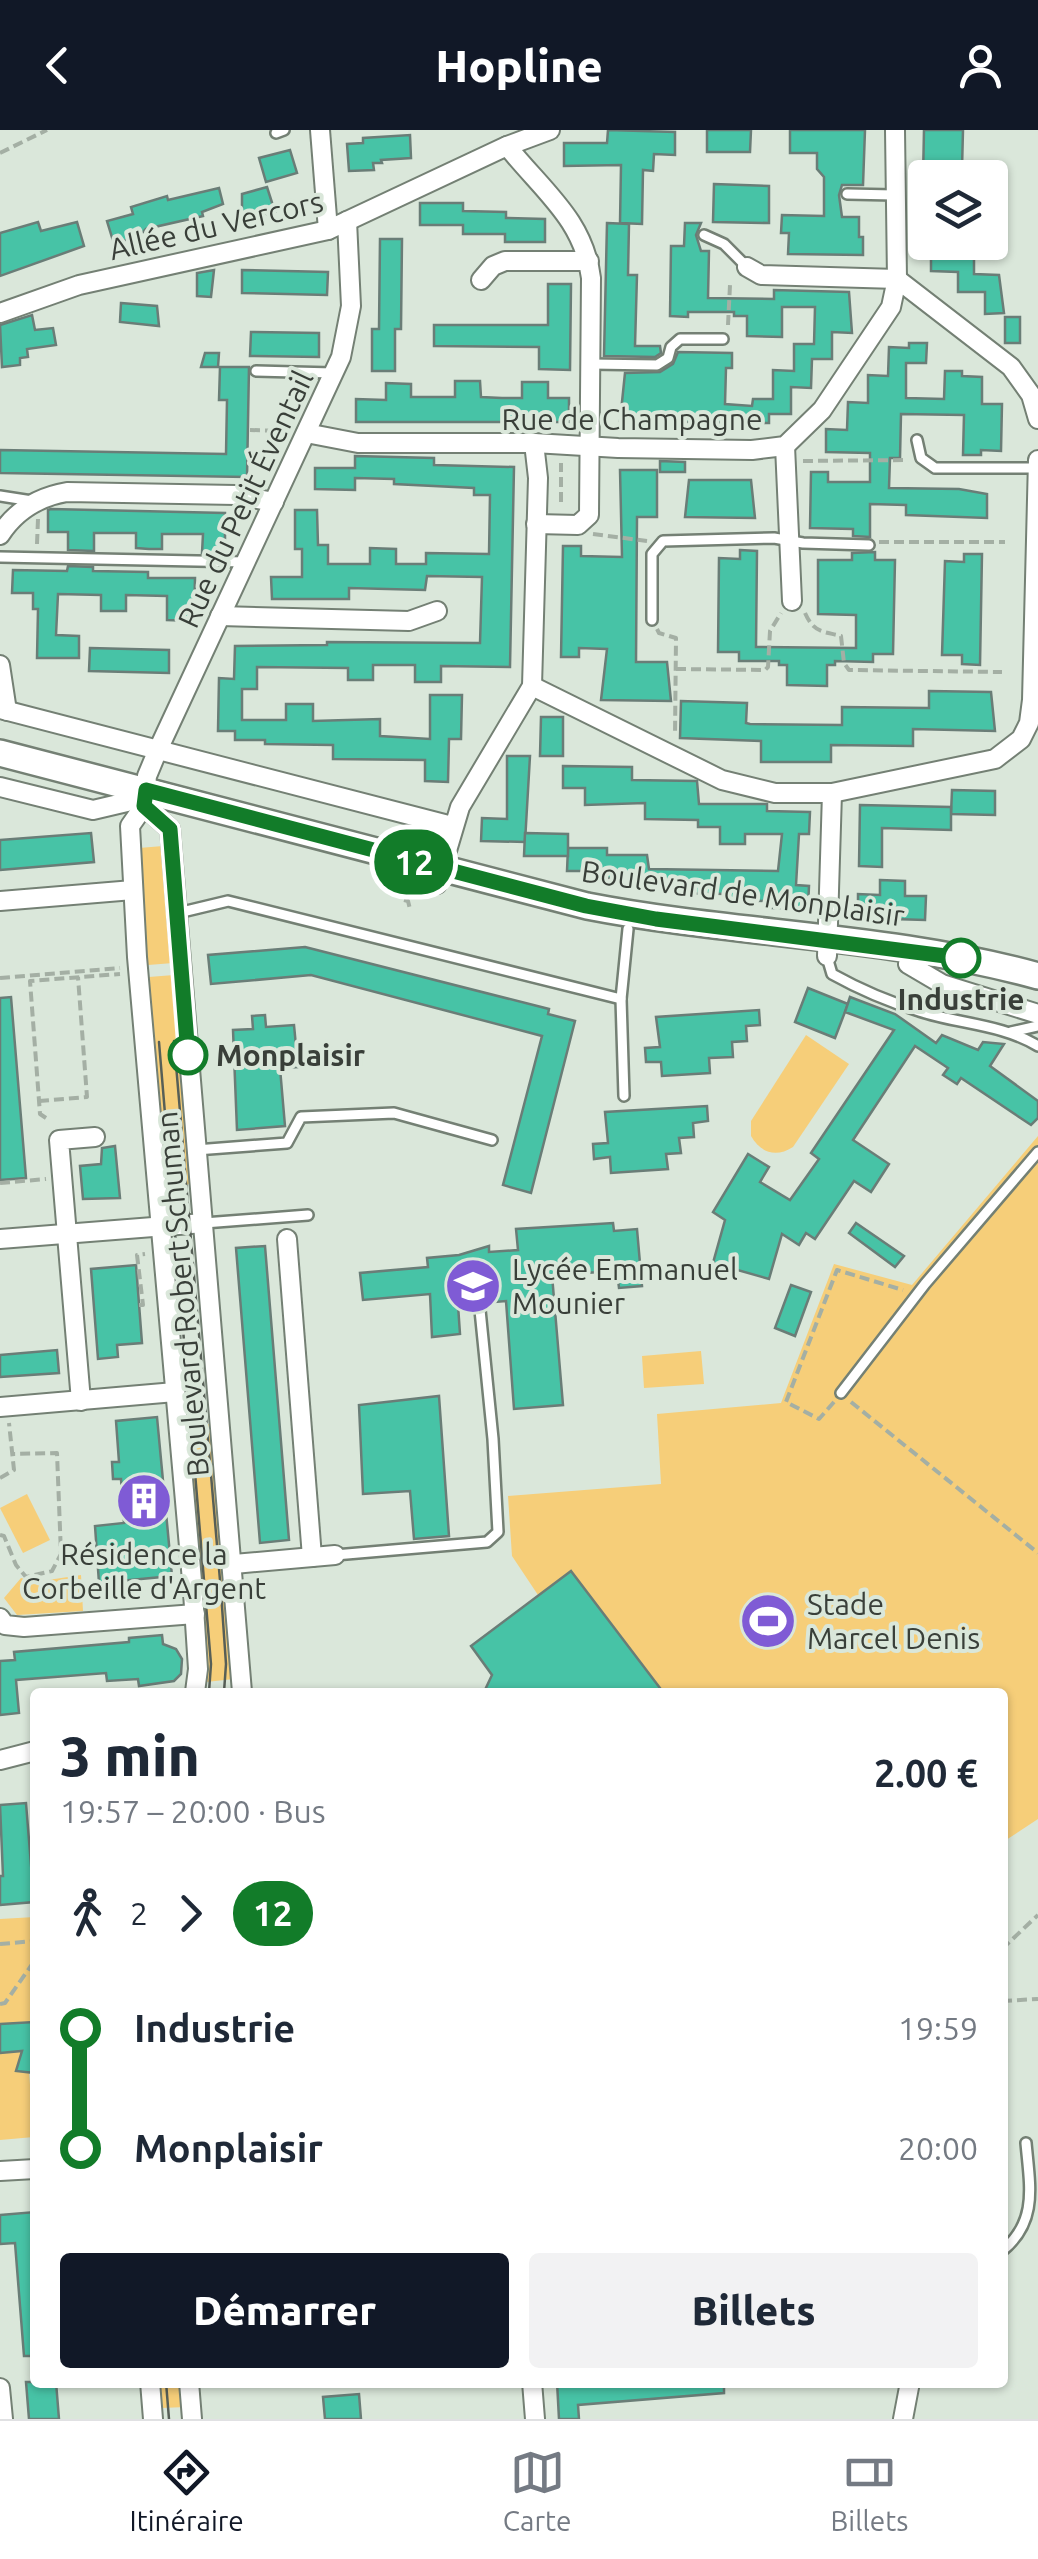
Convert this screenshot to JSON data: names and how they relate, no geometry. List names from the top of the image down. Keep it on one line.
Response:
{"streets":{"main road":["Boulevard de Monplaisir"],"street":["Allée du Vercors","Rue de Champagne","Rue du Petit Éventail","Boulevard Robert Schuman"]},"crossings":[["Allée du Vercors","Rue du Petit Éventail"],["Rue de Champagne","Rue du Petit Éventail"],["Rue du Petit Éventail","Boulevard de Monplaisir"],["Rue du Petit Éventail","Boulevard Robert Schuman"],["Boulevard de Monplaisir","Boulevard Robert Schuman"]],"places":{"other":["Industrie","Monplaisir"],"school or university":["Lycée Emmanuel Mounier"],"building":["Résidence la Corbeille d'Argent"],"sports":["Stade Marcel Denis"]},"lines":["bus line 12"],"page":{"header":"Hopline","on_map":"12","heading":["3 min","19:57 – 20:00 · Bus","2.00 €"],"legs":["2","12"],"list":[{"name":"Industrie","value":"19:59"},{"name":"Monplaisir","value":"20:00"}],"buttons":["Démarrer","Billets"],"tabs":["Itinéraire","Carte","Billets"]}}
